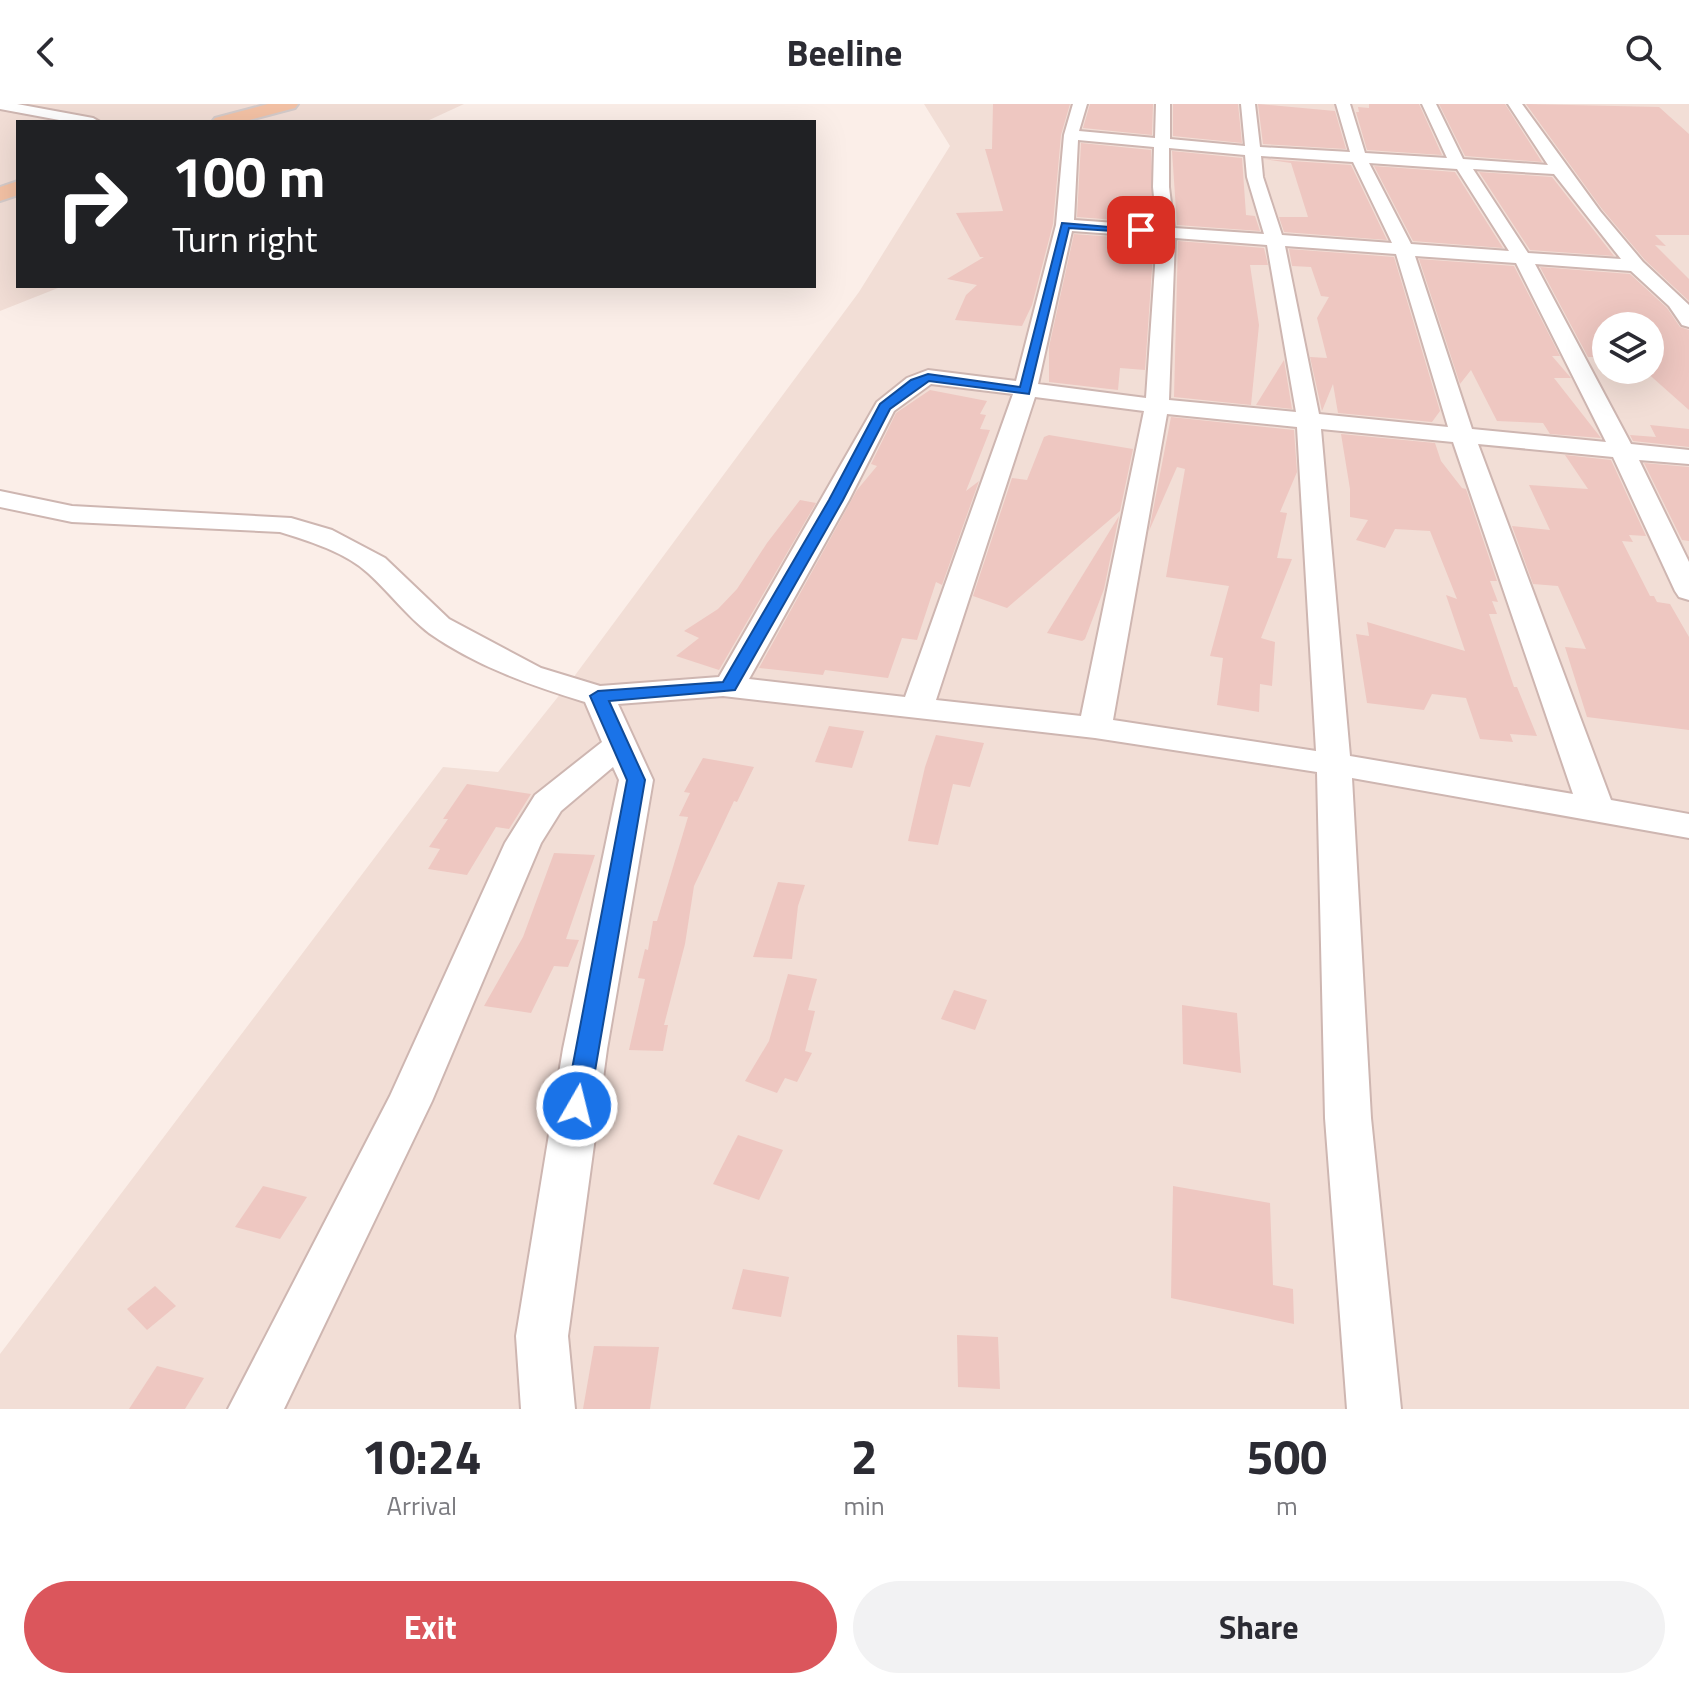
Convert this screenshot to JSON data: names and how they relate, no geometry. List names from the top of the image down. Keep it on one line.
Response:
{"page":{"header":"Beeline","turn":["100 m","Turn right"],"eta":["10:24","Arrival","2","min","500","m"],"buttons":["Exit","Share"]}}
